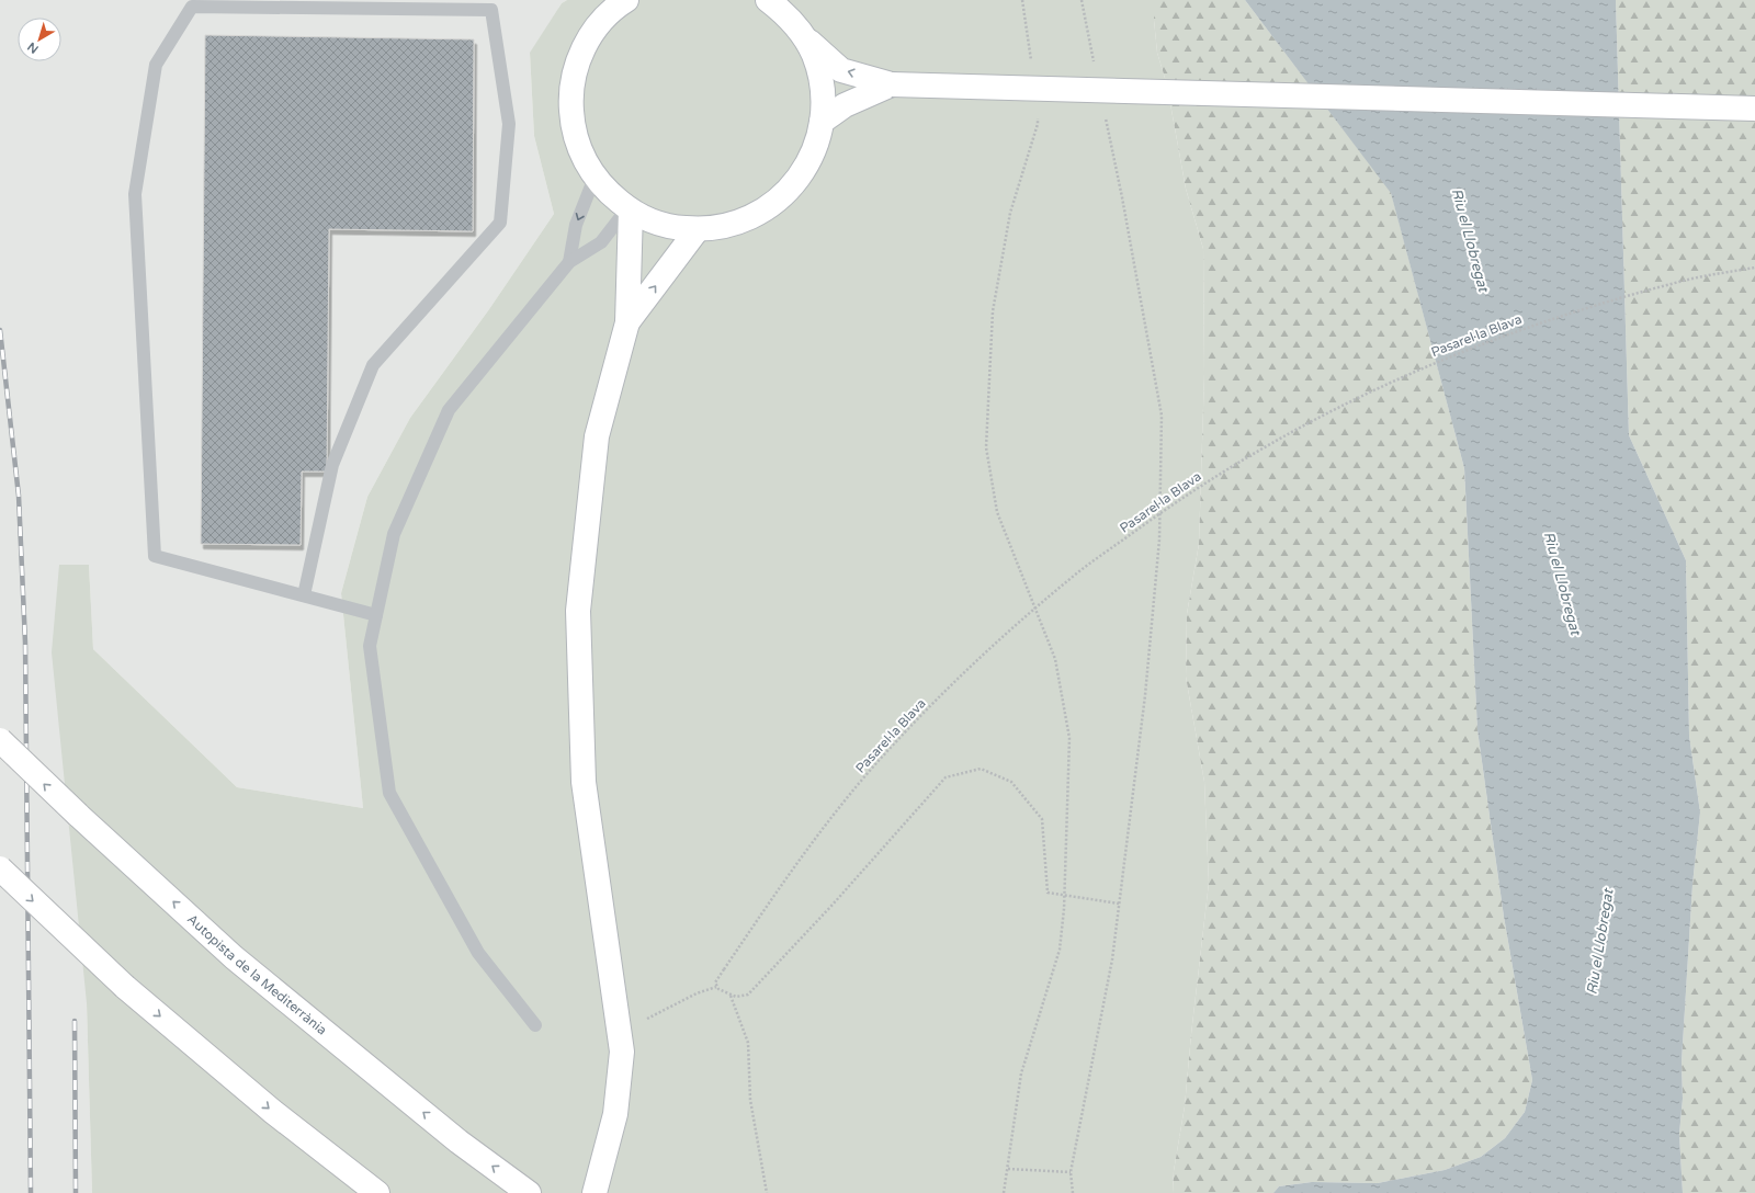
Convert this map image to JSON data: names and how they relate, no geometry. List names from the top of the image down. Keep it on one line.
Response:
{"streets":{"main road":["Autopista de la Mediterrània"],"path":["Pasarel·la Blava"]},"water":["Riu el Llobregat"],"north":"bottom left"}
